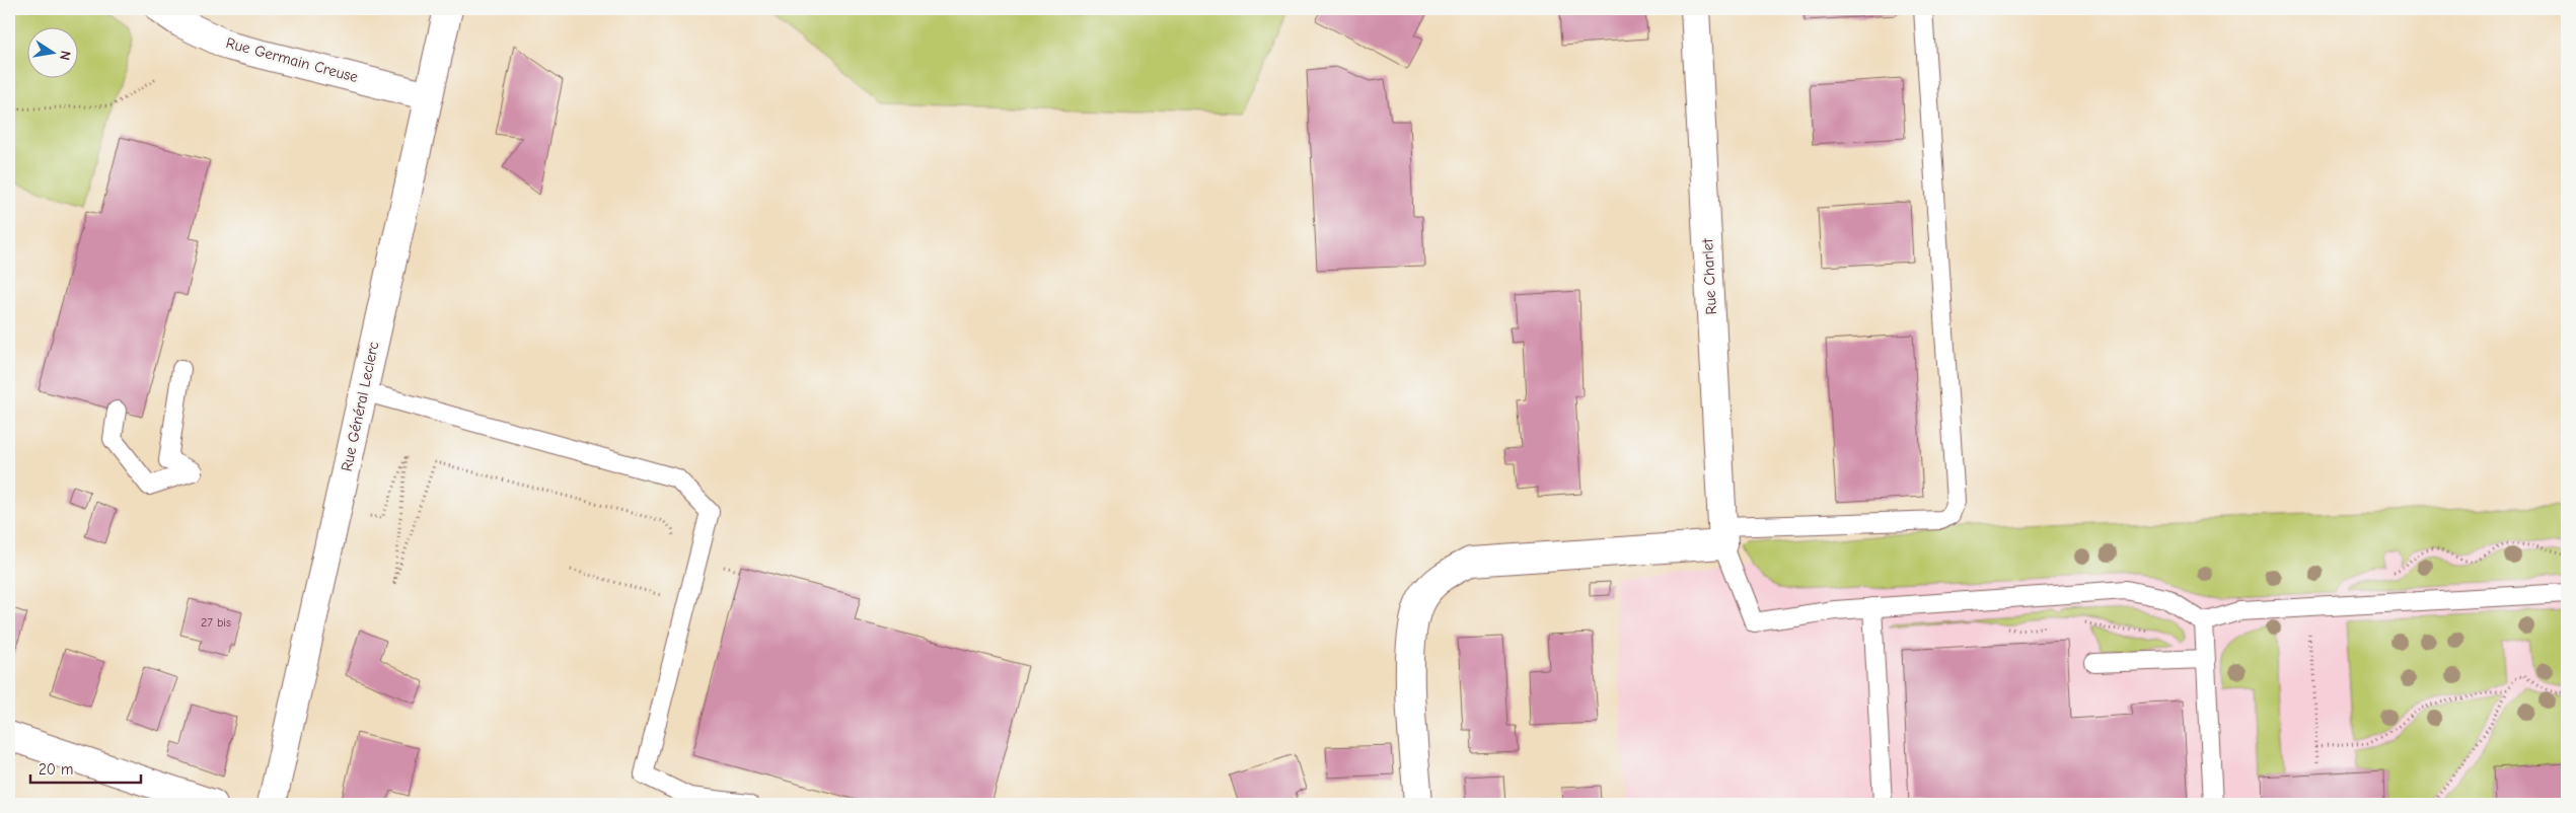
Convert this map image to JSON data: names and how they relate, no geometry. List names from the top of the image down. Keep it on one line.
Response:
{"streets":{"street":["Rue Germain Creuse","Rue Charlet","Rue Général Leclerc"]},"crossings":[["Rue Germain Creuse","Rue Général Leclerc"]],"house_numbers":["27 bis"],"scale_bar":"20 m","north":"right"}
